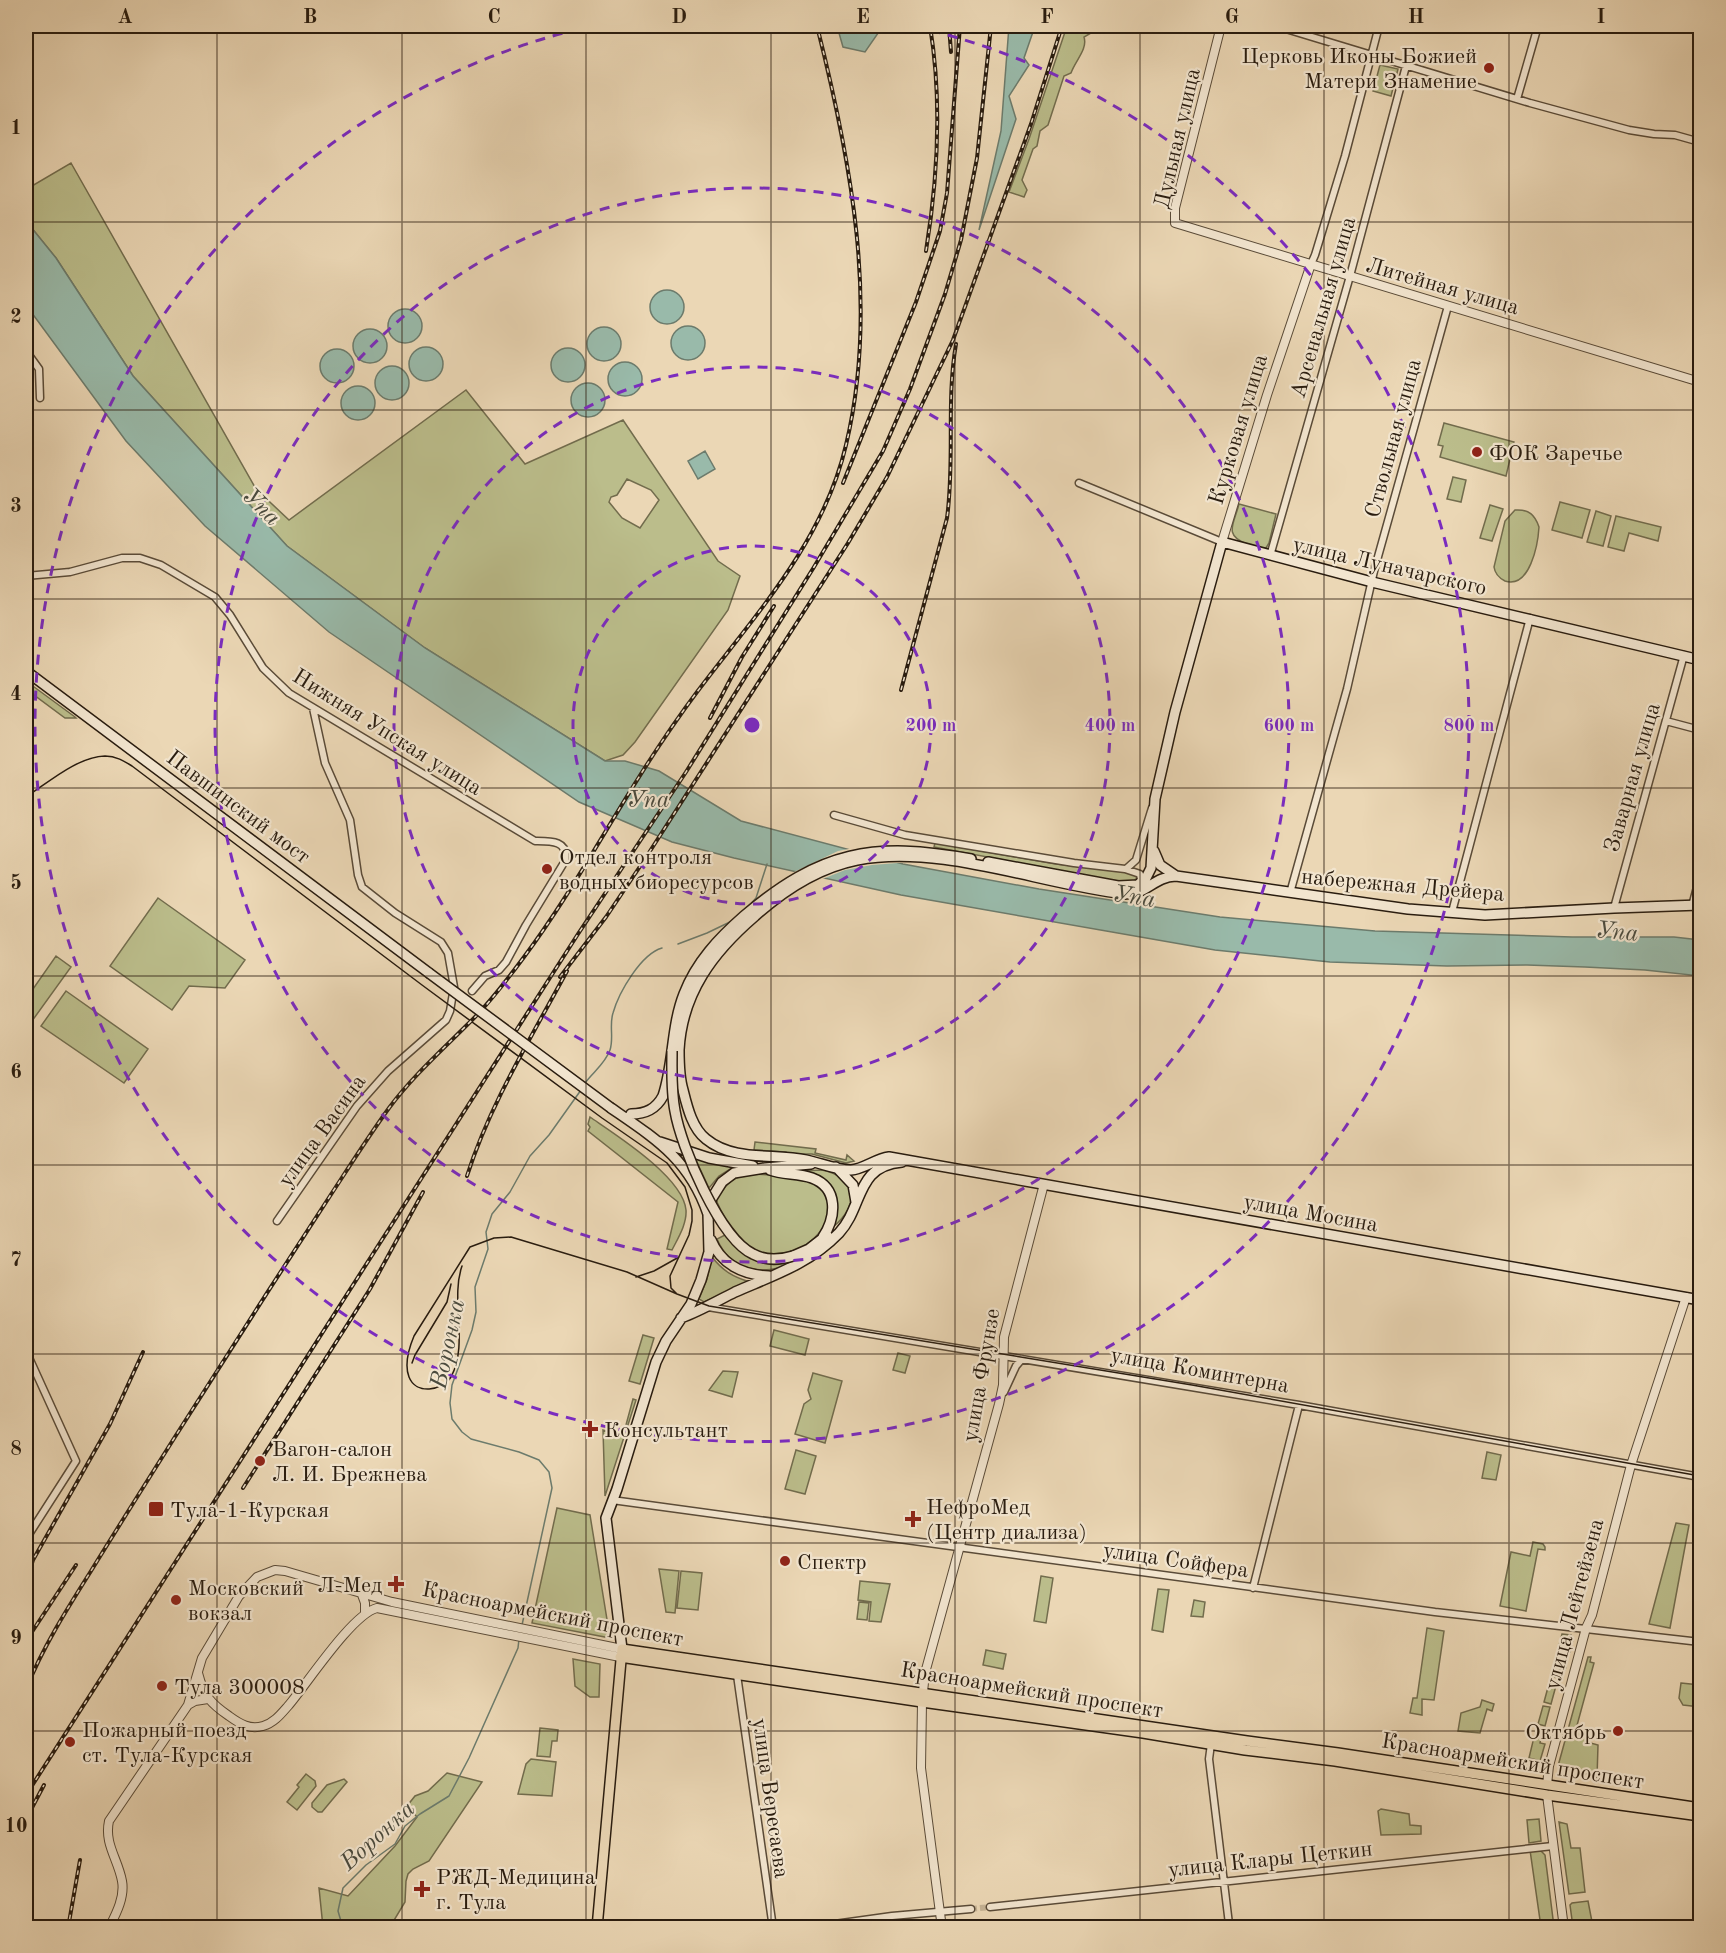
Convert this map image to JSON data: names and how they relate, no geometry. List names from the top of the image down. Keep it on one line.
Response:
{"streets":{"main road":["Курковая улица","улица Луначарского","Павшинский мост","набережная Дрейера","улица Мосина","улица Коминтерна","Красноармейский проспект"],"street":["Дульная улица","Литейная улица","Арсенальная улица","Ствольная улица","Нижняя Упская улица","Заварная улица","улица Васина","улица Фрунзе","улица Сойфера","улица Лейтейзена","улица Вересаева","улица Клары Цеткин"]},"crossings":[["Дульная улица","Литейная улица"],["Литейная улица","Арсенальная улица"],["Литейная улица","Курковая улица"],["Литейная улица","Ствольная улица"],["Арсенальная улица","улица Луначарского"],["Курковая улица","улица Луначарского"],["Ствольная улица","улица Луначарского"],["Ствольная улица","набережная Дрейера"],["улица Луначарского","Заварная улица"],["Нижняя Упская улица","улица Васина"],["Заварная улица","набережная Дрейера"],["улица Мосина","улица Фрунзе"],["улица Мосина","улица Лейтейзена"],["улица Коминтерна","улица Фрунзе"],["улица Коминтерна","улица Лейтейзена"],["улица Фрунзе","улица Сойфера"],["улица Фрунзе","Красноармейский проспект"],["улица Сойфера","улица Лейтейзена"],["улица Лейтейзена","Красноармейский проспект"],["улица Лейтейзена","улица Клары Цеткин"],["Красноармейский проспект","улица Вересаева"]],"water":["Упа","Воронка"],"places":{"other":["Церковь Иконы Божией Матери Знамение","ФОК Заречье","Отдел контроля водных биоресурсов","Вагон-салон Л. И. Брежнева","Спектр","Московский вокзал","Тула 300008","Октябрь","Пожарный поезд ст. Тула-Курская"],"health":["Консультант","НефроМед (Центр диализа)","Л-Мед","РЖД-Медицина г. Тула"],"transit":["Тула-1-Курская"]},"grid":{"columns":["A","B","C","D","E","F","G","H","I"],"rows":["1","2","3","4","5","6","7","8","9","10"]},"rings":["200 m","400 m","600 m","800 m"]}
